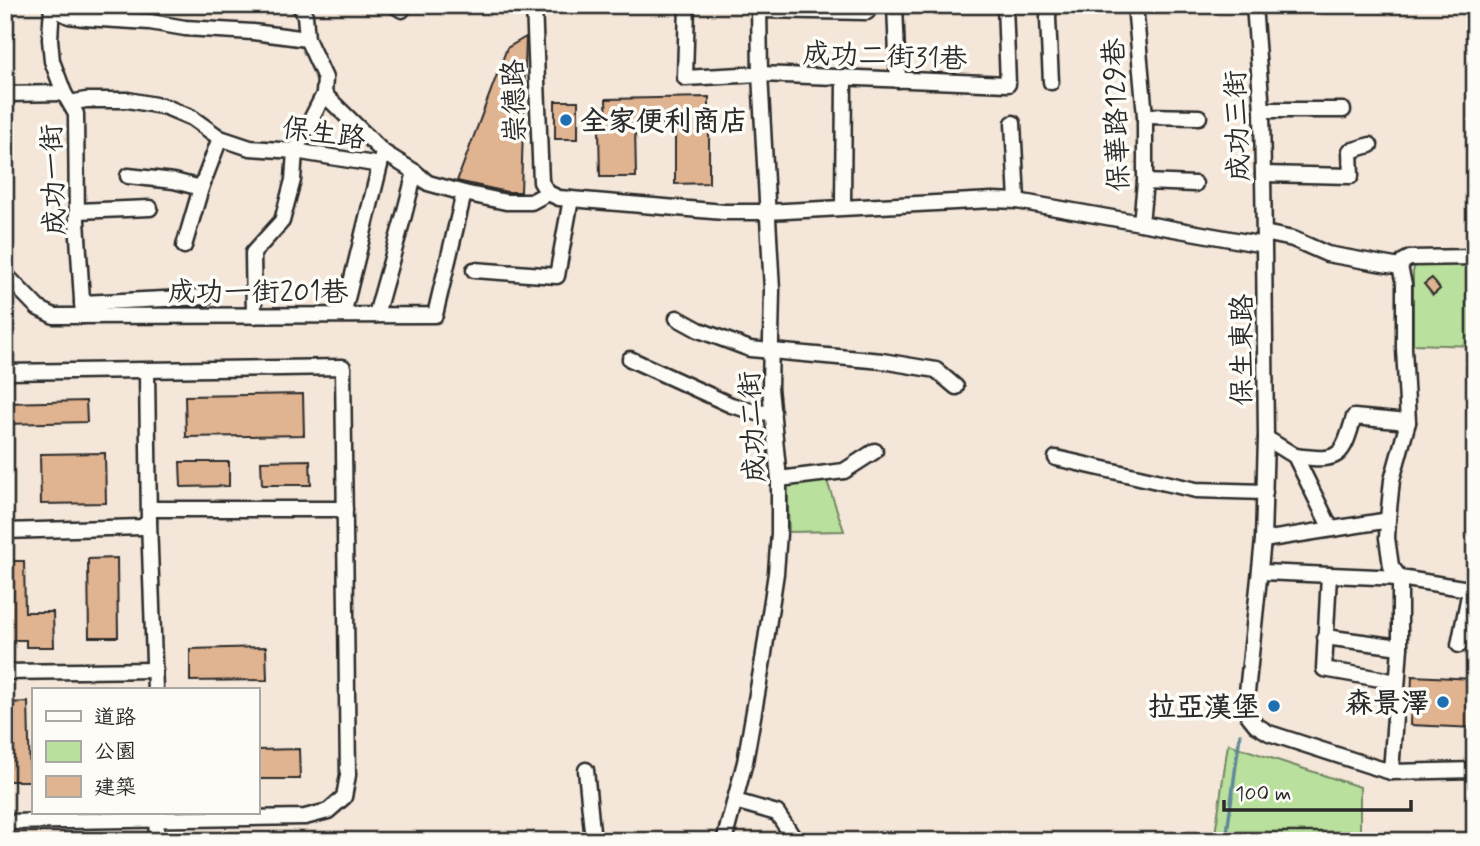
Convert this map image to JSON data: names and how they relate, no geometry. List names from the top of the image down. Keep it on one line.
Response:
{"streets":{"street":["成功二街31巷","崇德路","保華路129巷","成功三街","保生路","成功一街","成功一街201巷","保生東路","成功二街"]},"crossings":[["成功二街31巷","成功二街"],["崇德路","保生路"],["成功三街","保生東路"],["保生路","成功一街"],["保生路","成功一街201巷"],["保生路","成功二街"],["成功一街","成功一街201巷"]],"places":["全家便利商店","森景澤","拉亞漢堡"],"legend":["道路","公園","建築"],"scale_bar":"100 m"}
